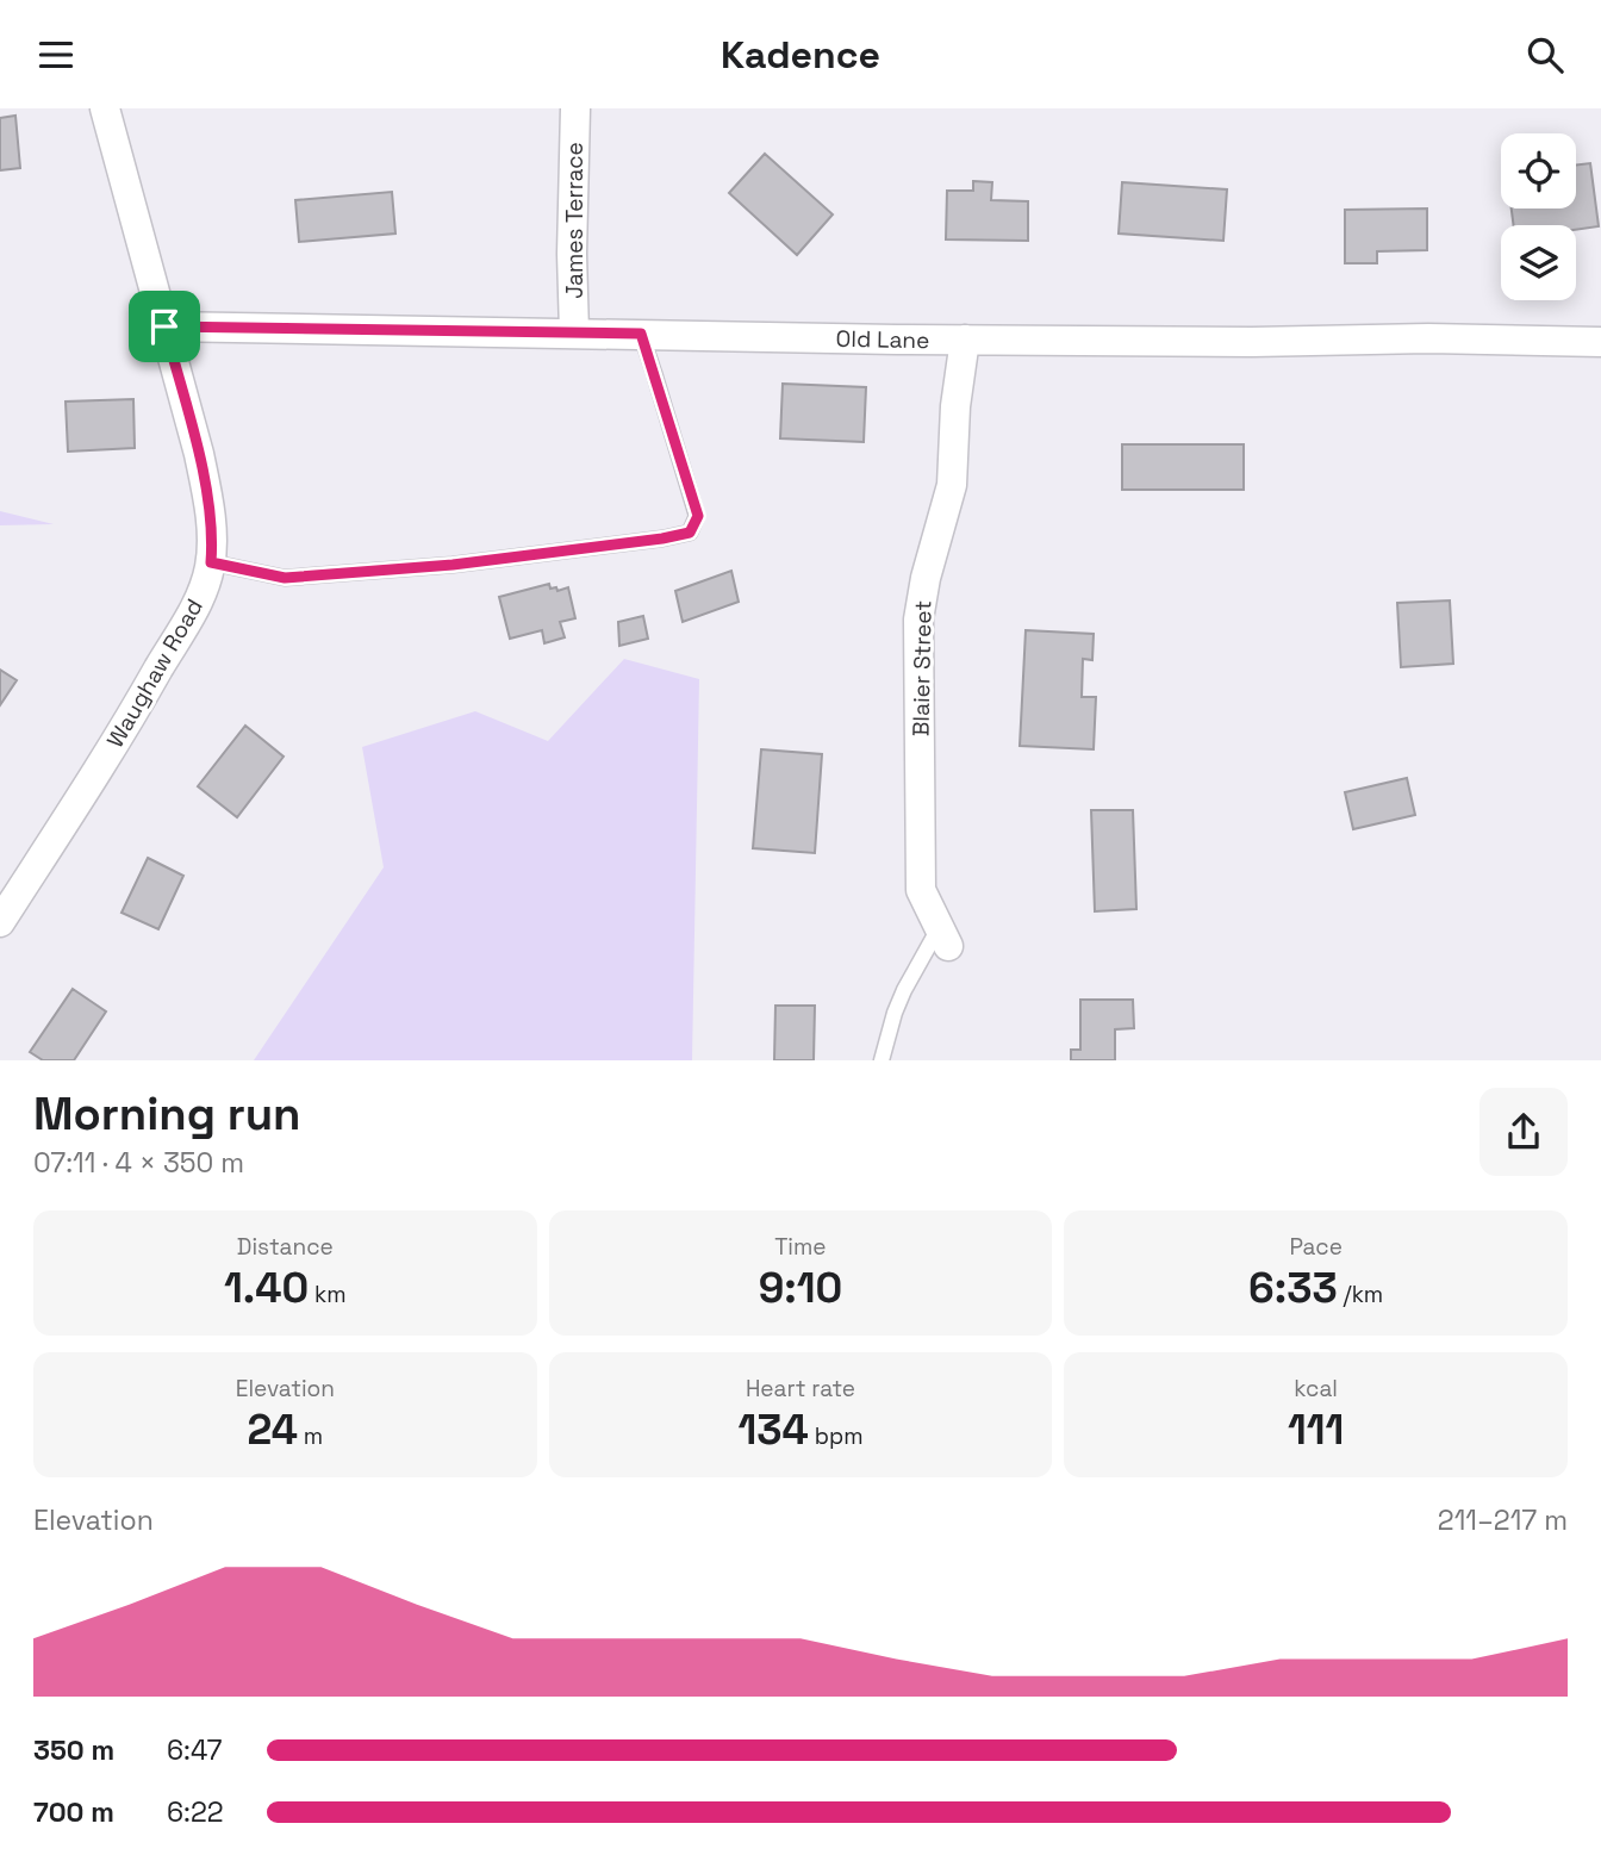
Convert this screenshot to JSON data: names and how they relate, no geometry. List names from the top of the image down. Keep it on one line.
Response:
{"streets":{"street":["James Terrace","Old Lane","Blaier Street","Waughaw Road"]},"crossings":[["James Terrace","Old Lane"],["Old Lane","Blaier Street"],["Old Lane","Waughaw Road"]],"page":{"header":"Kadence","heading":["Morning run","07:11 · 4 × 350 m"],"stats":[["Distance","1.40 km"],["Time","9:10"],["Pace","6:33 /km"],["Elevation","24 m"],["Heart rate","134 bpm"],["kcal","111"]],"chart":["Elevation","211–217 m"],"list":[{"name":"350 m","note":"6:47"},{"name":"700 m","note":"6:22"}]}}
